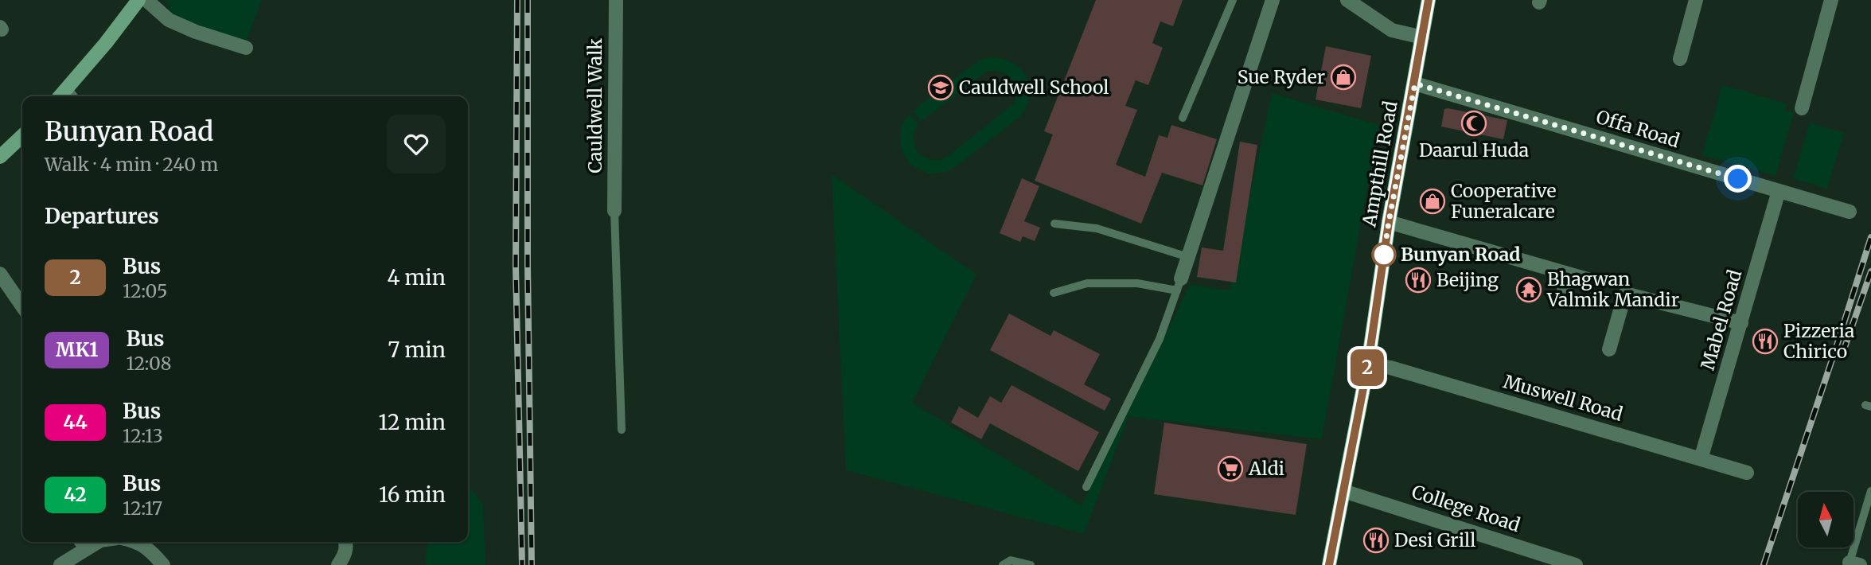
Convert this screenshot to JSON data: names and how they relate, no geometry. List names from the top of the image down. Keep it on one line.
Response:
{"streets":{"main road":["Ampthill Road"],"street":["Cauldwell Walk","Offa Road","Mabel Road","Muswell Road","College Road"]},"crossings":[["Offa Road","Ampthill Road"],["Offa Road","Mabel Road"],["Ampthill Road","Muswell Road"],["Ampthill Road","College Road"],["Mabel Road","Muswell Road"]],"places":{"shop":["Sue Ryder","Cooperative Funeralcare"],"school or university":["Cauldwell School"],"mosque":["Daarul Huda"],"other":["Bunyan Road"],"restaurant":["Beijing","Pizzeria Chirico","Desi Grill"],"temple":["Bhagwan Valmik Mandir"],"supermarket":["Aldi"]},"lines":["bus line 2"],"north":"top","page":{"on_map":"2","heading":[["Bunyan Road","Walk · 4 min · 240 m"],"Departures"],"list":[{"mark":"2","name":"Bus","note":"12:05","value":"4 min"},{"mark":"MK1","name":"Bus","note":"12:08","value":"7 min"},{"mark":"44","name":"Bus","note":"12:13","value":"12 min"},{"mark":"42","name":"Bus","note":"12:17","value":"16 min"}]}}
